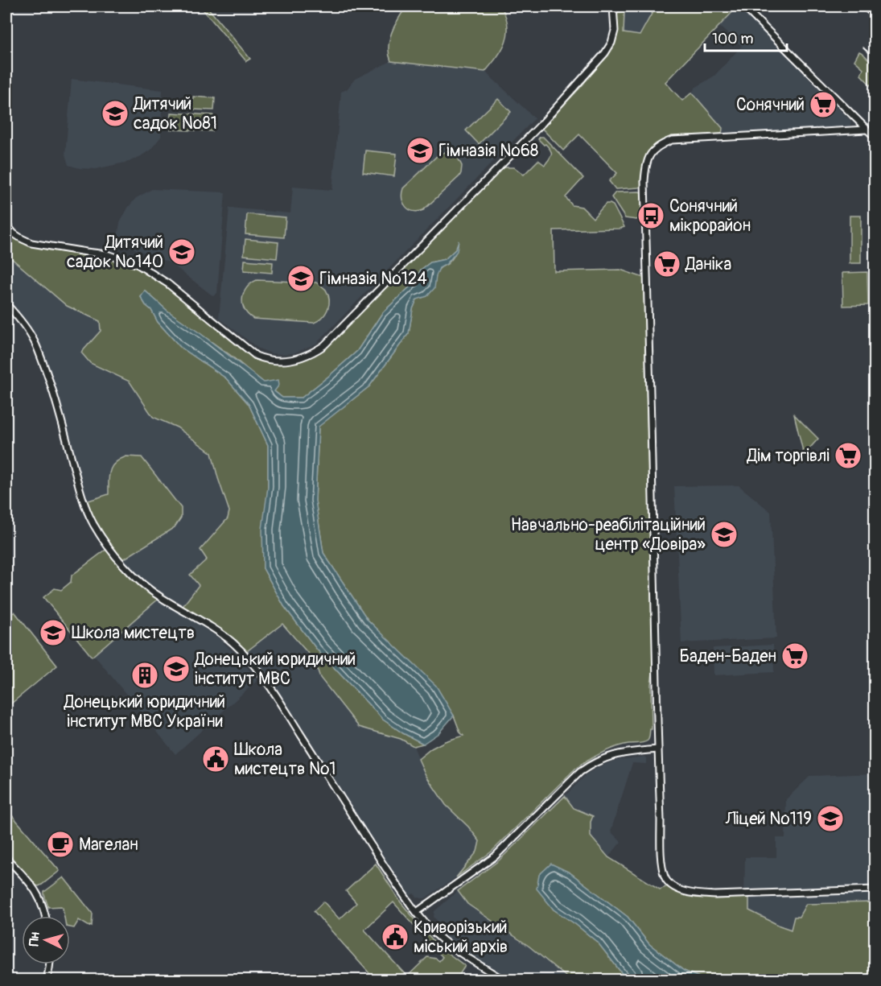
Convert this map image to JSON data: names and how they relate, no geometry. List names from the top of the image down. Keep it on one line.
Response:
{"places":{"supermarket":["Сонячний","Даніка","Дiм торгiвлi","Баден-Баден"],"school or university":["Дитячий садок №81","Гімназія №68","Дитячий садок №140","Гімназія №124","Навчально-реабілітаційний центр «Довіра»","Школа мистецтв","Донецький юридичний інститут МВС","Ліцей №119"],"bus stop":["Сонячний мікрорайон"],"building":["Донецький юридичний інститут МВС України"],"public building":["Школа мистецтв №1","Криворізький міський архів"],"cafe":["Магелан"]},"scale_bar":"100 m","north":"left"}
